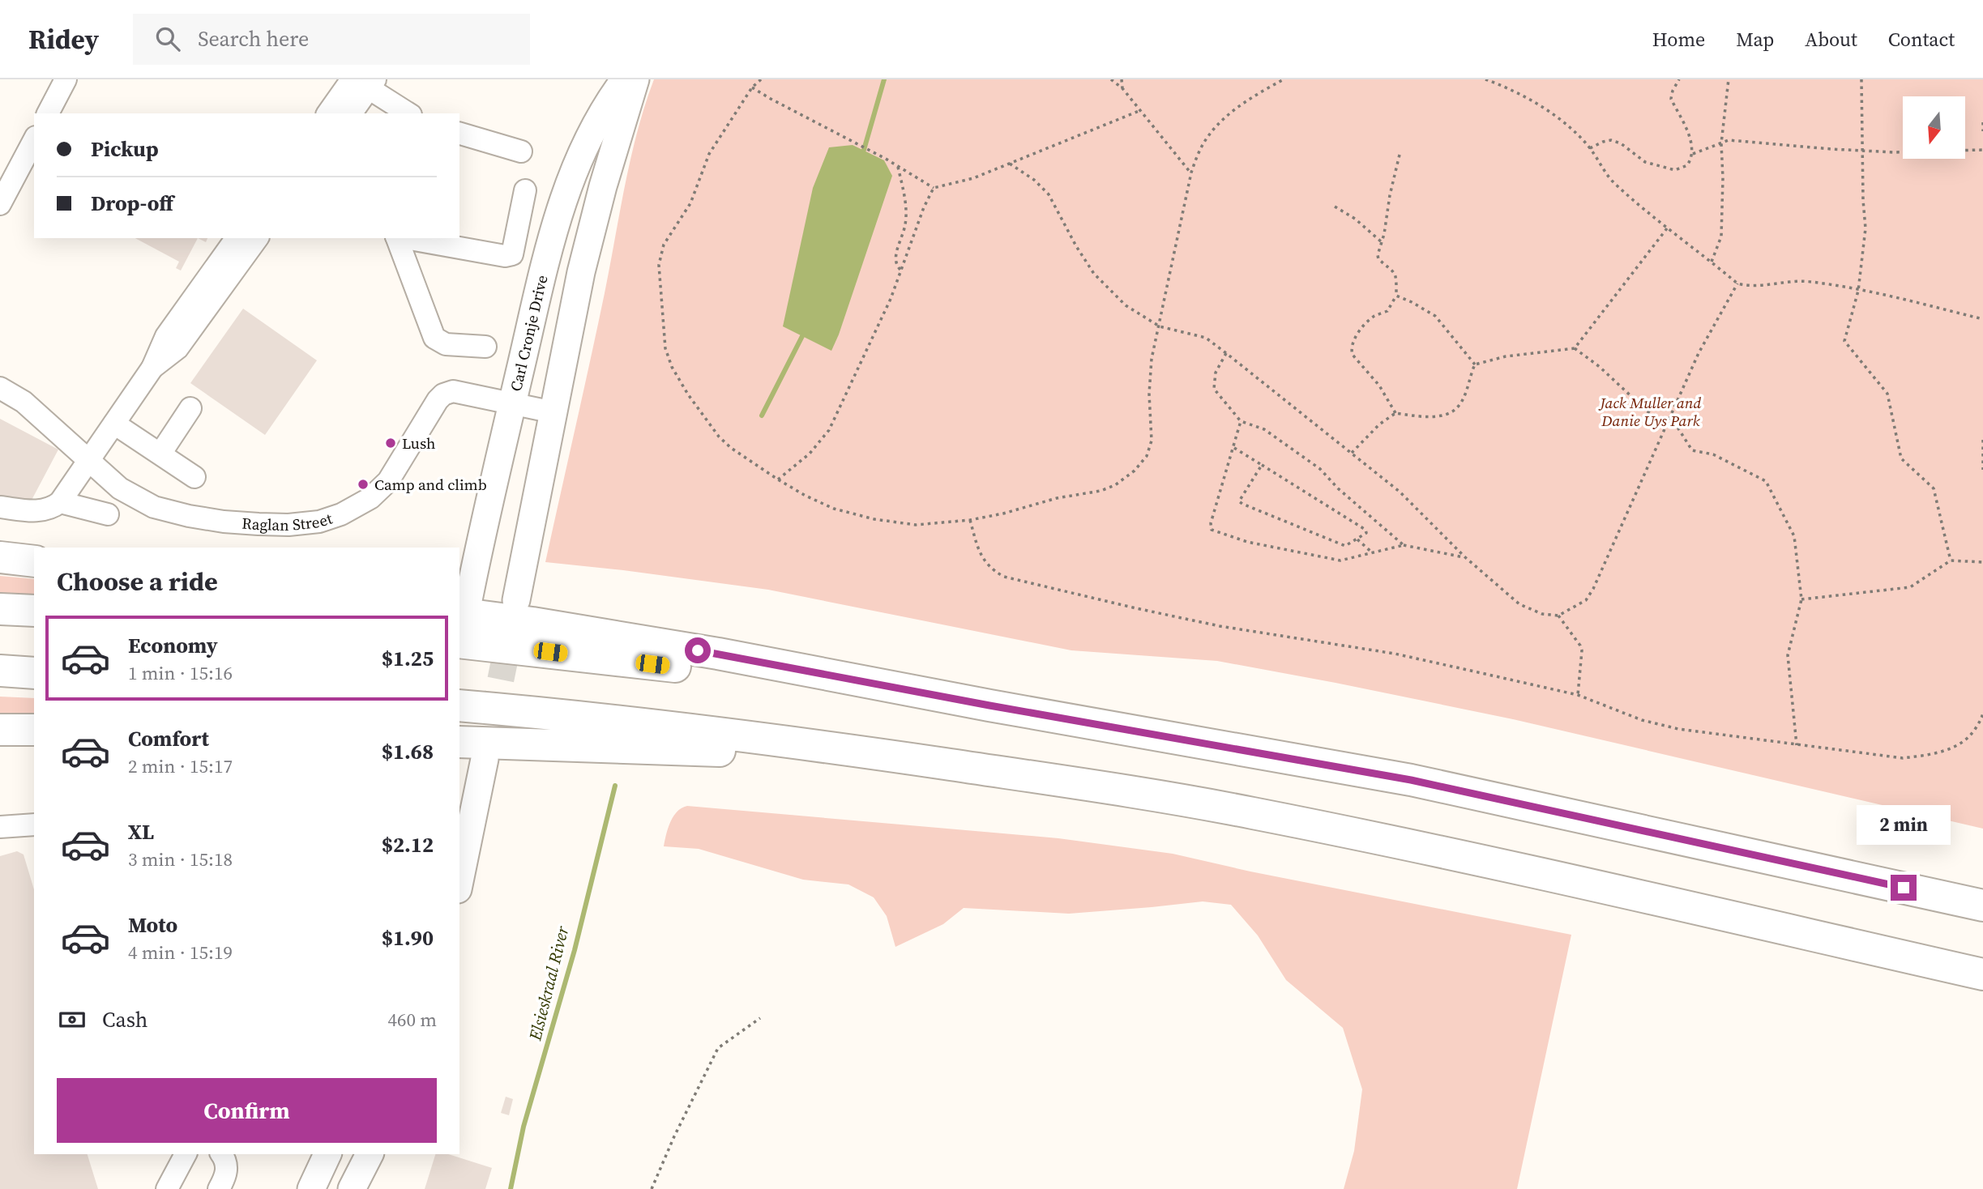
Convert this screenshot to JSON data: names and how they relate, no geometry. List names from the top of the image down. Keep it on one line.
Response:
{"streets":{"main road":["Carl Cronje Drive"],"street":["Raglan Street"]},"crossings":[["Carl Cronje Drive","Raglan Street"]],"water":["Elsieskraal River"],"parks":["Jack Muller and Danie Uys Park"],"places":["Lush","Camp and climb"],"north":"bottom","page":{"header":"Ridey","search":"Search here","nav":["Home","Map","About","Contact"],"banner":["Pickup","Drop-off"],"heading":"Choose a ride","list":[{"name":"Economy","note":"1 min · 15:16","value":"$1.25"},{"name":"Comfort","note":"2 min · 15:17","value":"$1.68"},{"name":"XL","note":"3 min · 15:18","value":"$2.12"},{"name":"Moto","note":"4 min · 15:19","value":"$1.90"}],"bubble":"2 min","pay":["Cash","460 m"],"buttons":"Confirm"}}
